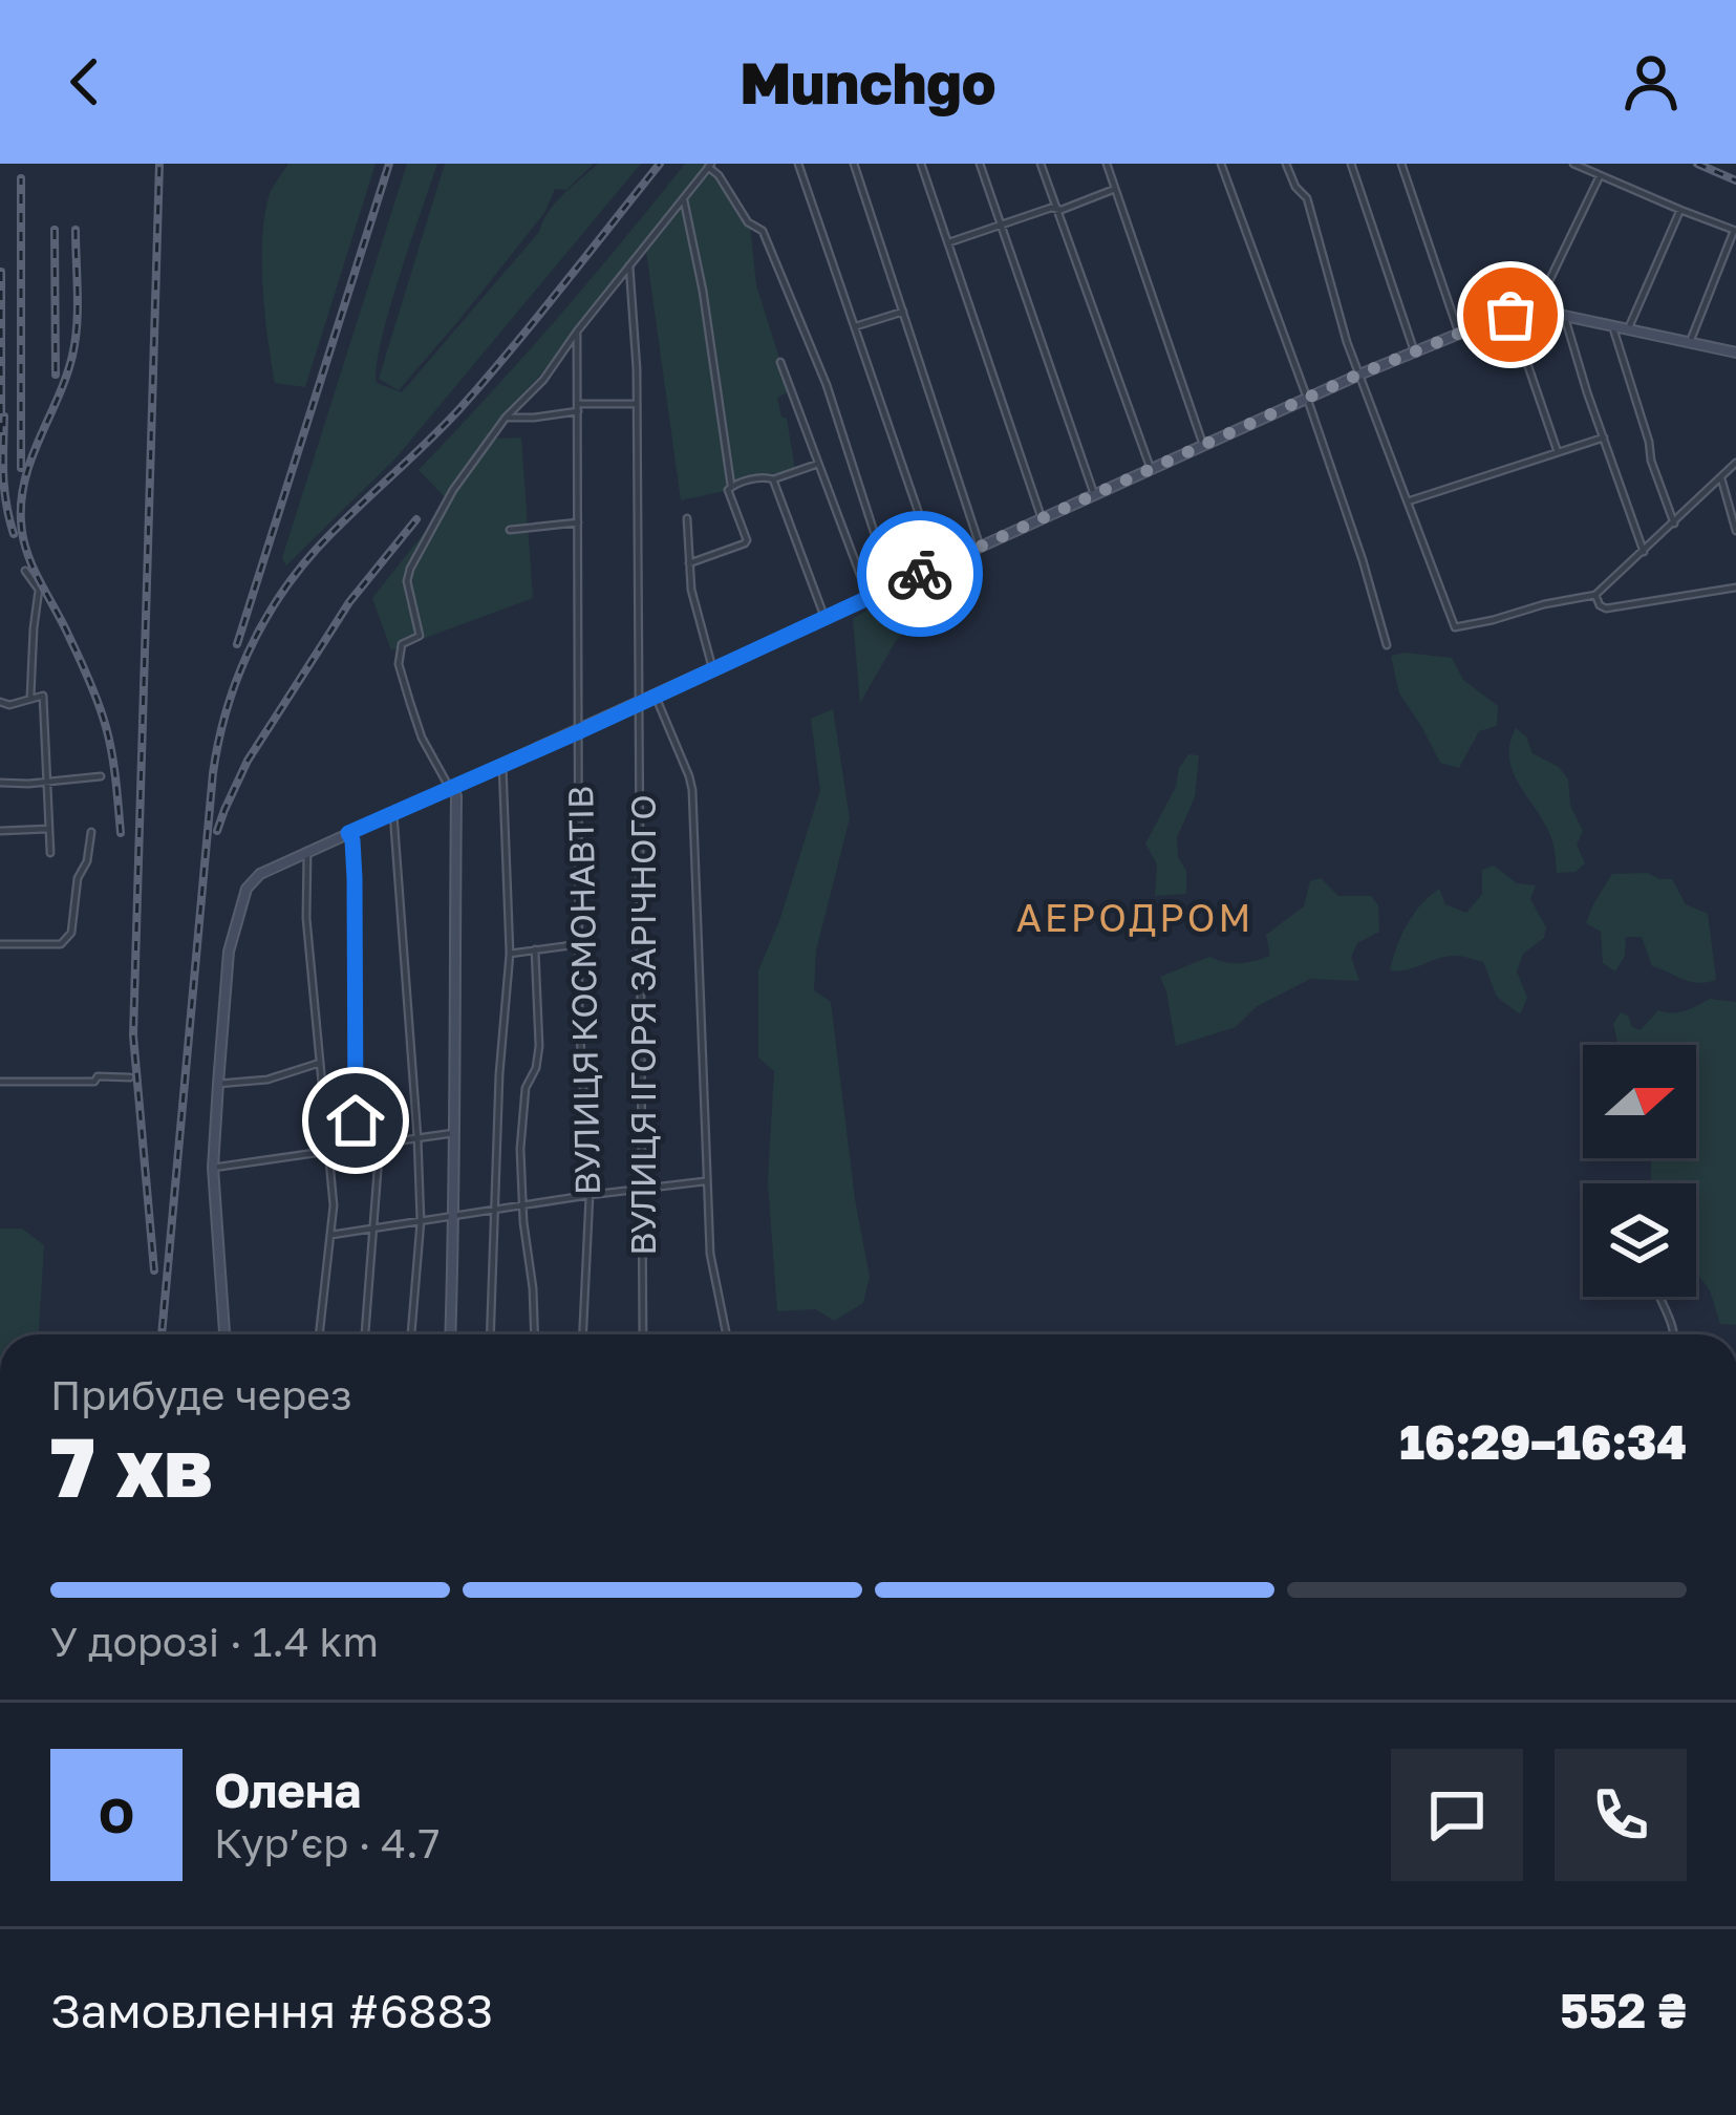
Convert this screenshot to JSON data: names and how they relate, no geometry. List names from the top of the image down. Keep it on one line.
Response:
{"streets":{"street":["ВУЛИЦЯ КОСМОНАВТІВ","ВУЛИЦЯ ІГОРЯ ЗАРІЧНОГО"]},"districts":["АЕРОДРОМ"],"north":"right","page":{"header":"Munchgo","heading":["7 хв","Прибуде через","16:29–16:34"],"panel":["Олена","Кур’єр · 4.7","Замовлення #6883","552 ₴"],"bar":"У дорозі · 1.4 km","round":"О"}}
